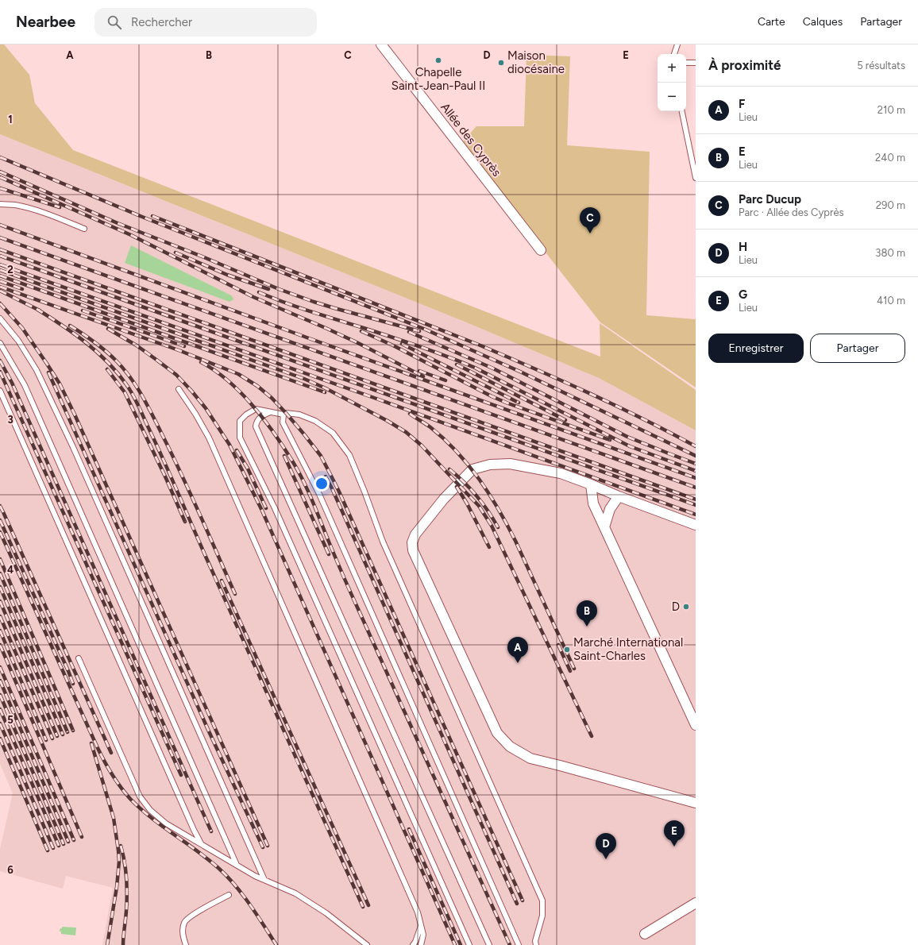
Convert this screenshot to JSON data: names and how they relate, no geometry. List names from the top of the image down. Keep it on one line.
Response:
{"streets":{"street":["Allée des Cyprès"]},"places":["Chapelle Saint-Jean-Paul II","Maison diocésaine","D","Marché International Saint-Charles"],"page":{"header":"Nearbee","search":"Rechercher","nav":["Carte","Calques","Partager"],"heading":["À proximité","5 résultats"],"map_buttons":["+","−"],"list":[{"mark":"A","name":"F","note":"Lieu","value":"210 m"},{"mark":"B","name":"E","note":"Lieu","value":"240 m"},{"mark":"C","name":"Parc Ducup","note":"Parc · Allée des Cyprès","value":"290 m"},{"mark":"D","name":"H","note":"Lieu","value":"380 m"},{"mark":"E","name":"G","note":"Lieu","value":"410 m"}],"pins":["C","B","A","E","D"],"buttons":["Enregistrer","Partager"]},"grid":{"columns":["A","B","C","D","E"],"rows":["1","2","3","4","5","6"]}}
